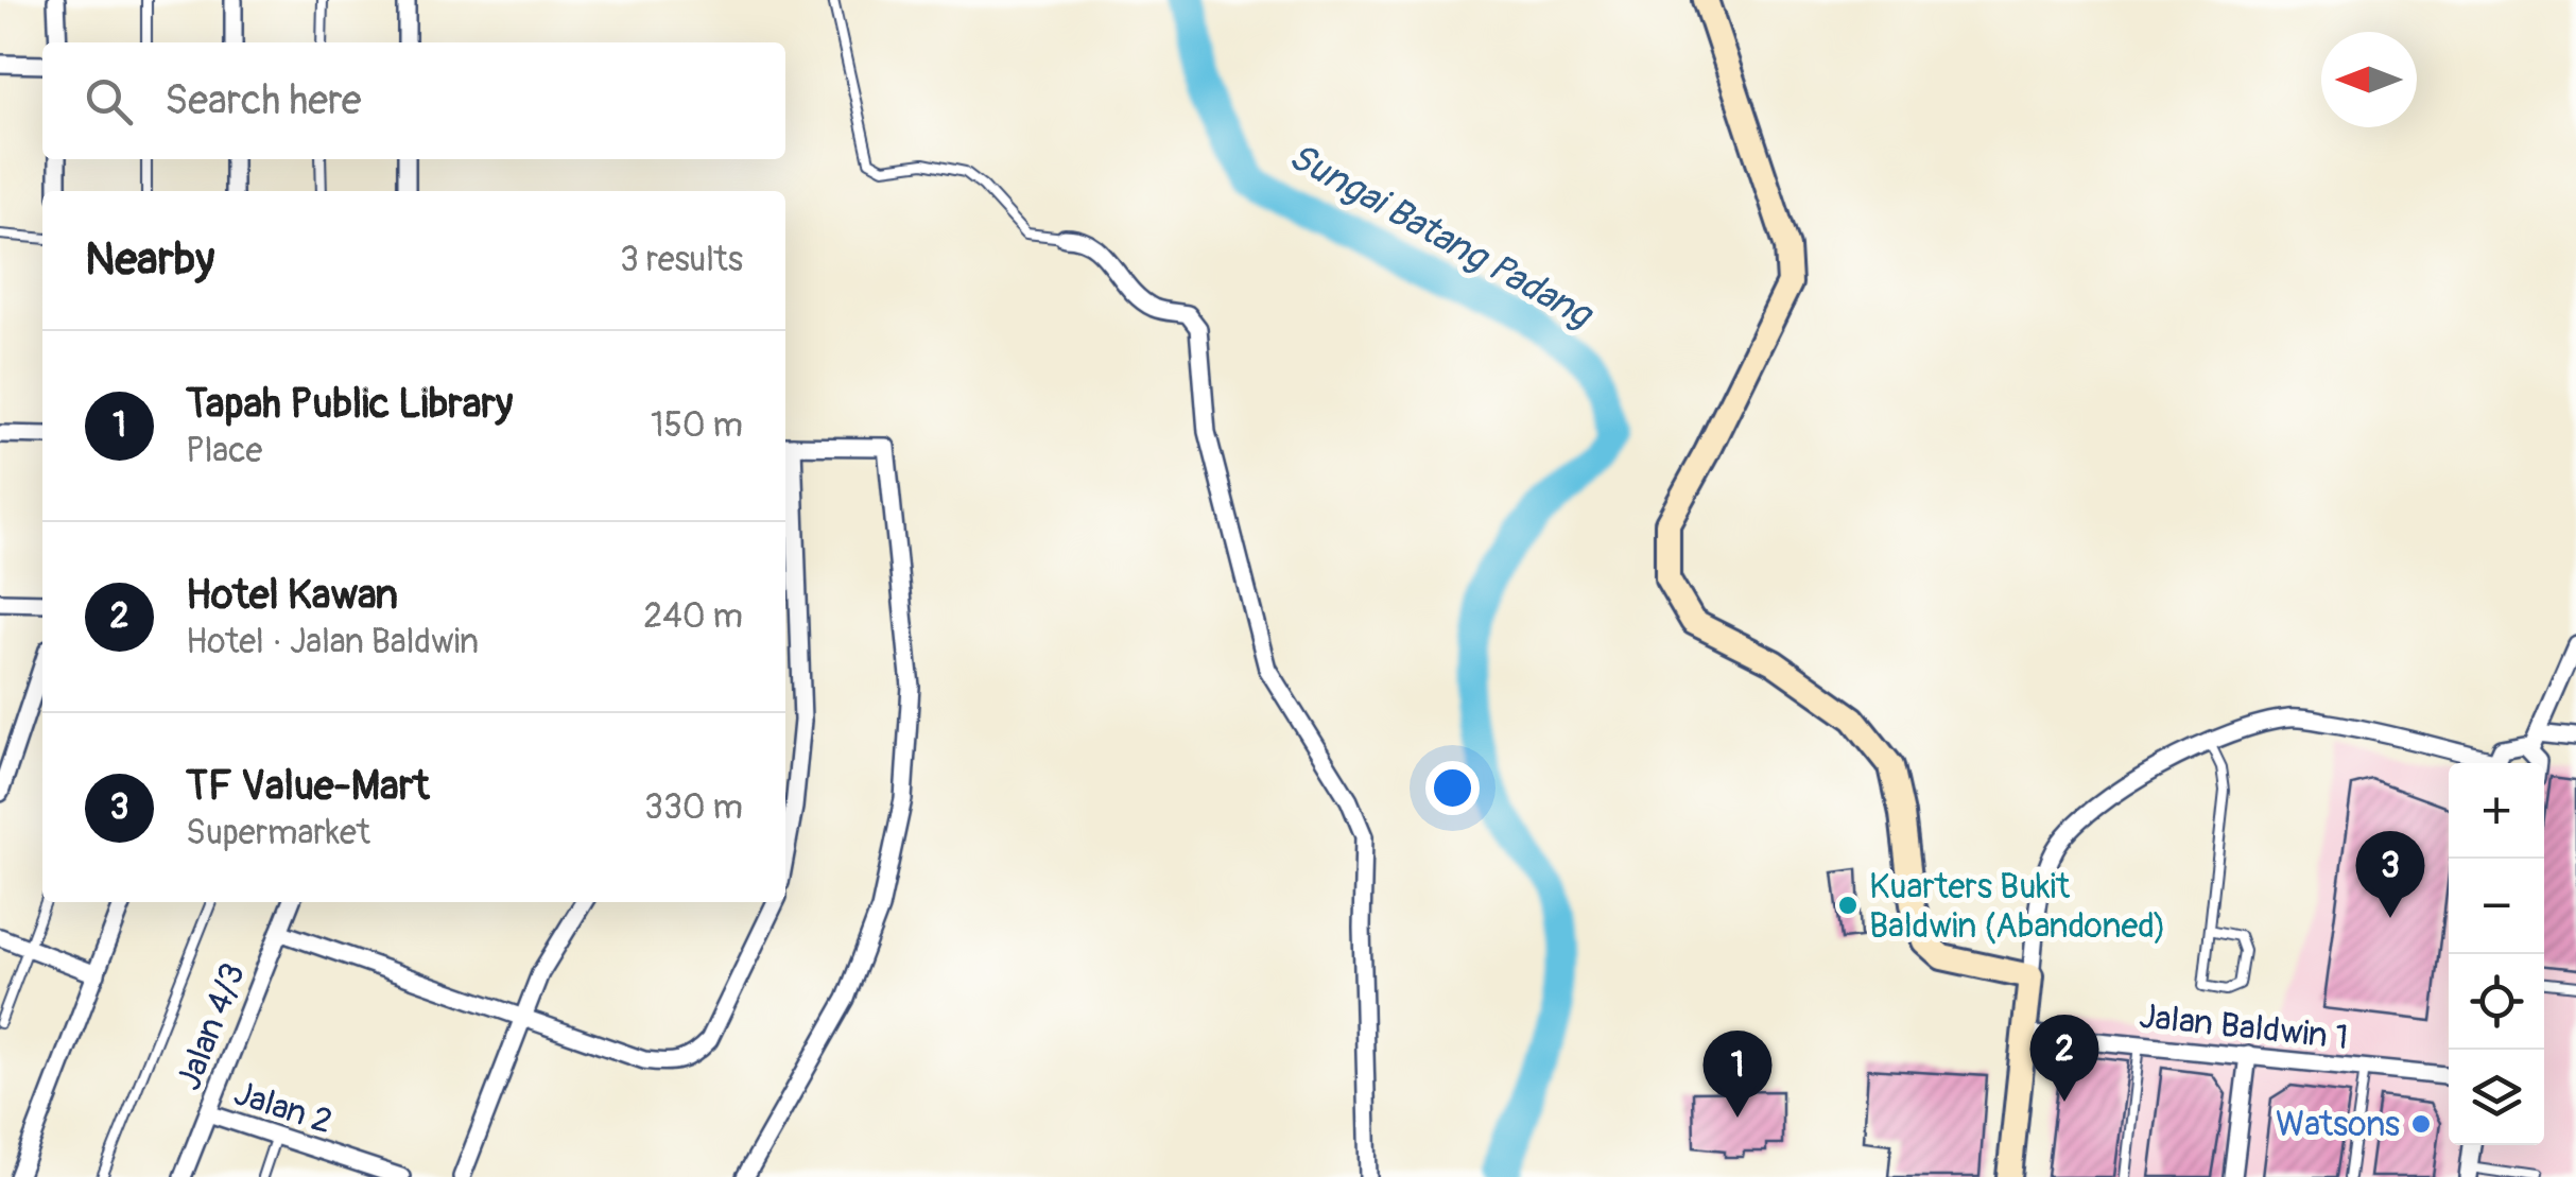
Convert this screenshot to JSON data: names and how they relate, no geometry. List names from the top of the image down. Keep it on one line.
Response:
{"streets":{"street":["Jalan 4/3","Jalan Baldwin 1","Jalan 2"]},"crossings":[["Jalan 4/3","Jalan 2"]],"water":["Sungai Batang Padang"],"places":["Kuarters Bukit Baldwin (Abandoned)","Watsons"],"north":"left","page":{"search":"Search here","heading":["Nearby","3 results"],"list":[{"mark":"1","name":"Tapah Public Library","note":"Place","value":"150 m"},{"mark":"2","name":"Hotel Kawan","note":"Hotel · Jalan Baldwin","value":"240 m"},{"mark":"3","name":"TF Value-Mart","note":"Supermarket","value":"330 m"}],"map_buttons":["+","−"],"pins":["3","2","1"]}}
